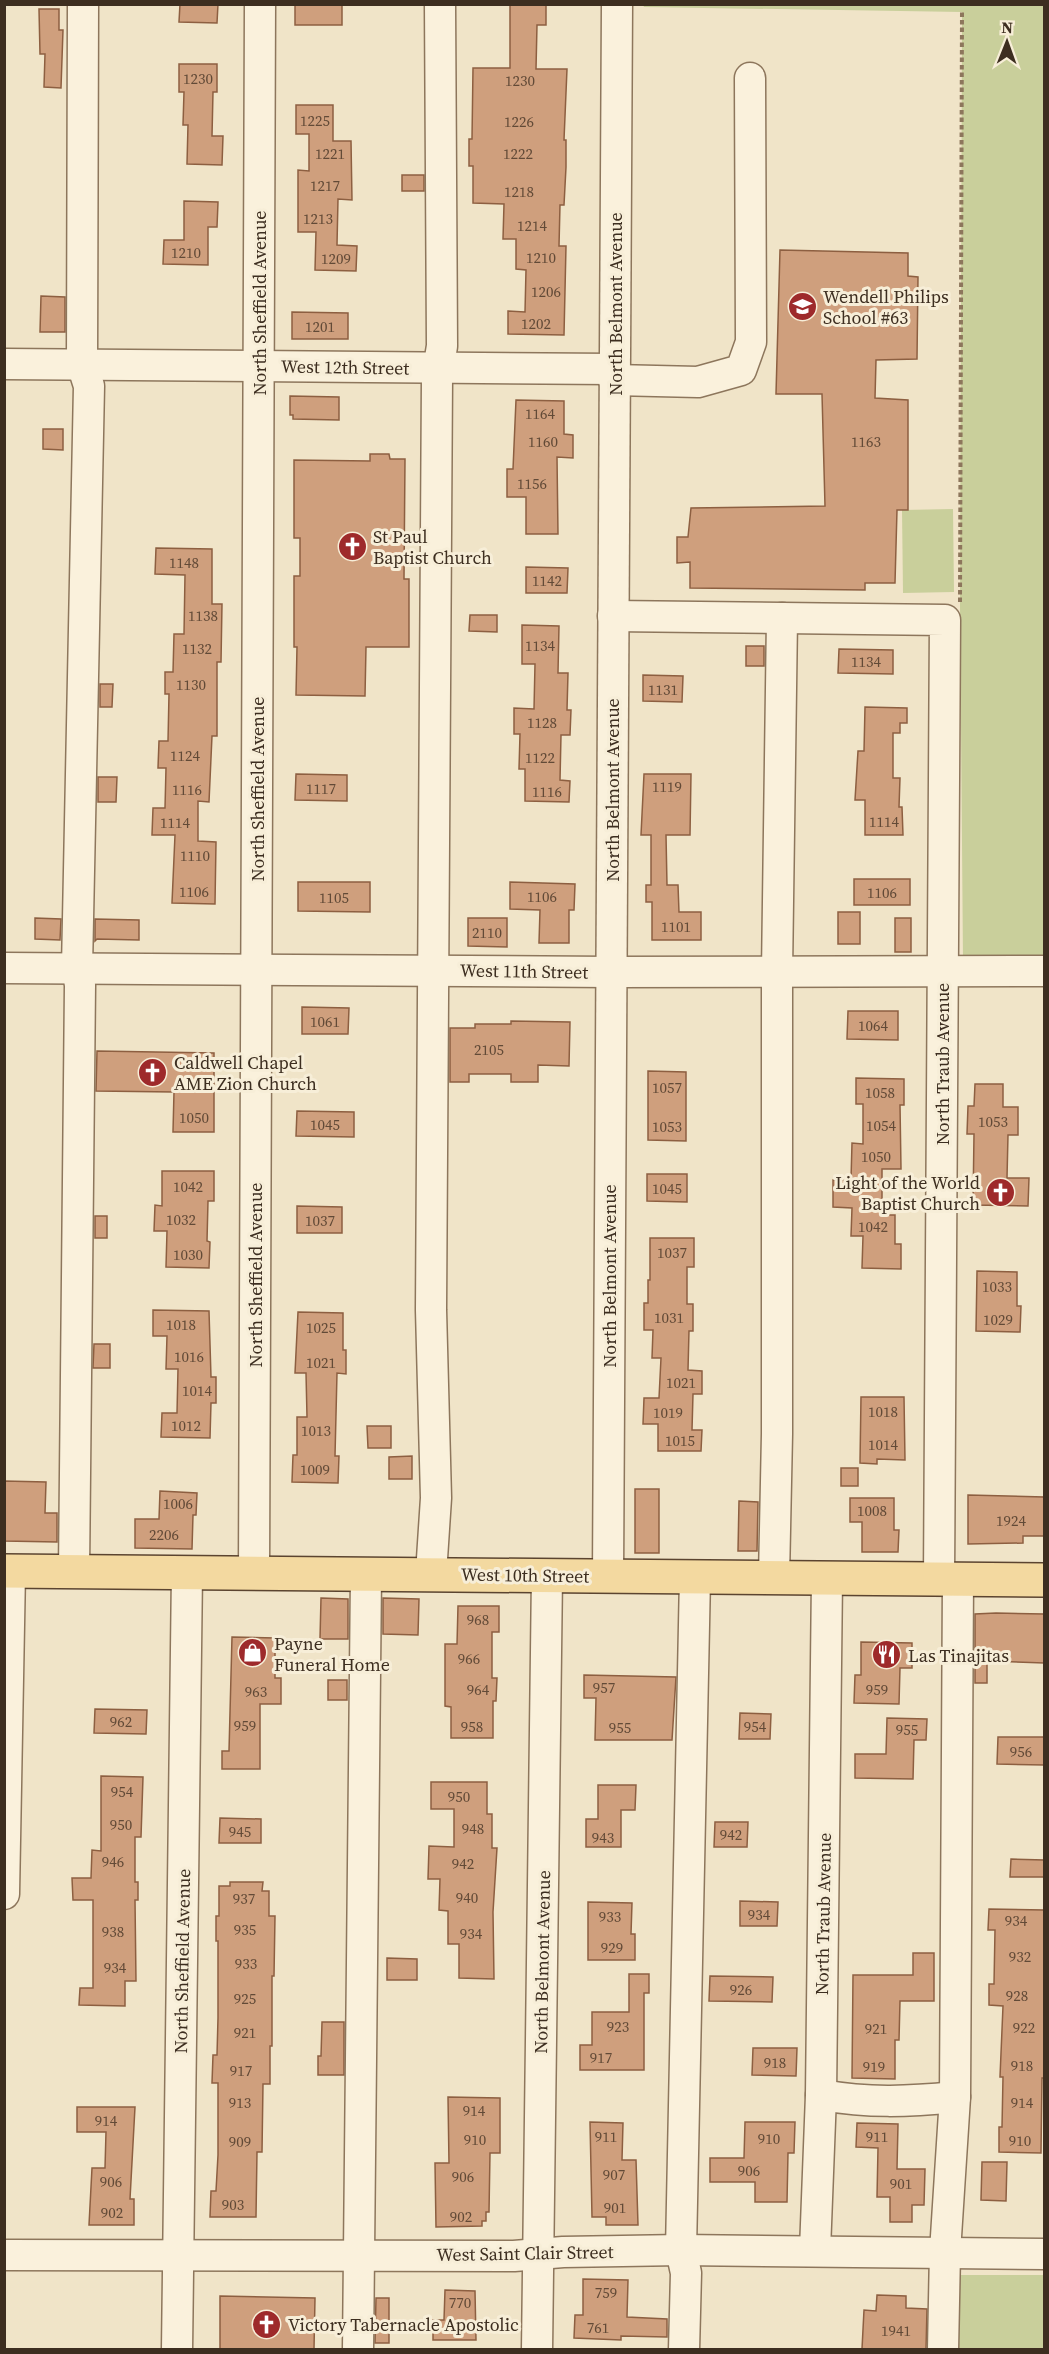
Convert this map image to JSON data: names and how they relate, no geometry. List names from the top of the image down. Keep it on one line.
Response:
{"streets":{"main road":["West 10th Street"],"street":["North Sheffield Avenue","North Belmont Avenue","West 12th Street","West 11th Street","North Traub Avenue","West Saint Clair Street"]},"crossings":[["North Sheffield Avenue","West 12th Street"],["North Sheffield Avenue","West 11th Street"],["North Sheffield Avenue","West 10th Street"],["North Sheffield Avenue","West Saint Clair Street"],["North Belmont Avenue","West 12th Street"],["North Belmont Avenue","West 11th Street"],["North Belmont Avenue","West 10th Street"],["North Belmont Avenue","West Saint Clair Street"],["West 11th Street","North Traub Avenue"],["North Traub Avenue","West 10th Street"],["North Traub Avenue","West Saint Clair Street"]],"places":{"school or university":["Wendell Philips School #63"],"church":["St Paul Baptist Church","Caldwell Chapel AME Zion Church","Light of the World Baptist Church","Victory Tabernacle Apostolic"],"shop":["Payne Funeral Home"],"restaurant":["Las Tinajitas"]},"house_numbers":["1230","1230","1225","1226","1221","1222","1217","1218","1213","1214","1210","1210","1209","1206","1202","1201","1164","1160","1163","1156","1148","1142","1138","1134","1132","1134","1130","1131","1128","1124","1122","1119","1117","1116","1116","1114","1114","1110","1106","1106","1106","1105","1101","2110","1061","1064","2105","1057","1058","1050","1053","1045","1054","1053","1050","1042","1045","1032","1037","1042","1037","1030","1033","1031","1029","1018","1025","1016","1021","1021","1014","1018","1019","1012","1013","1015","1014","1009","1006","1008","1924","2206","968","966","957","964","959","963","962","959","958","954","955","955","956","954","950","950","948","945","942","943","946","942","940","937","934","933","934","935","938","934","929","932","933","934","926","928","925","923","922","921","921","917","918","918","919","917","913","914","914","914","911","911","910","910","910","909","906","907","906","906","901","903","901","902","902","759","770","761","1941"],"north":"top"}
